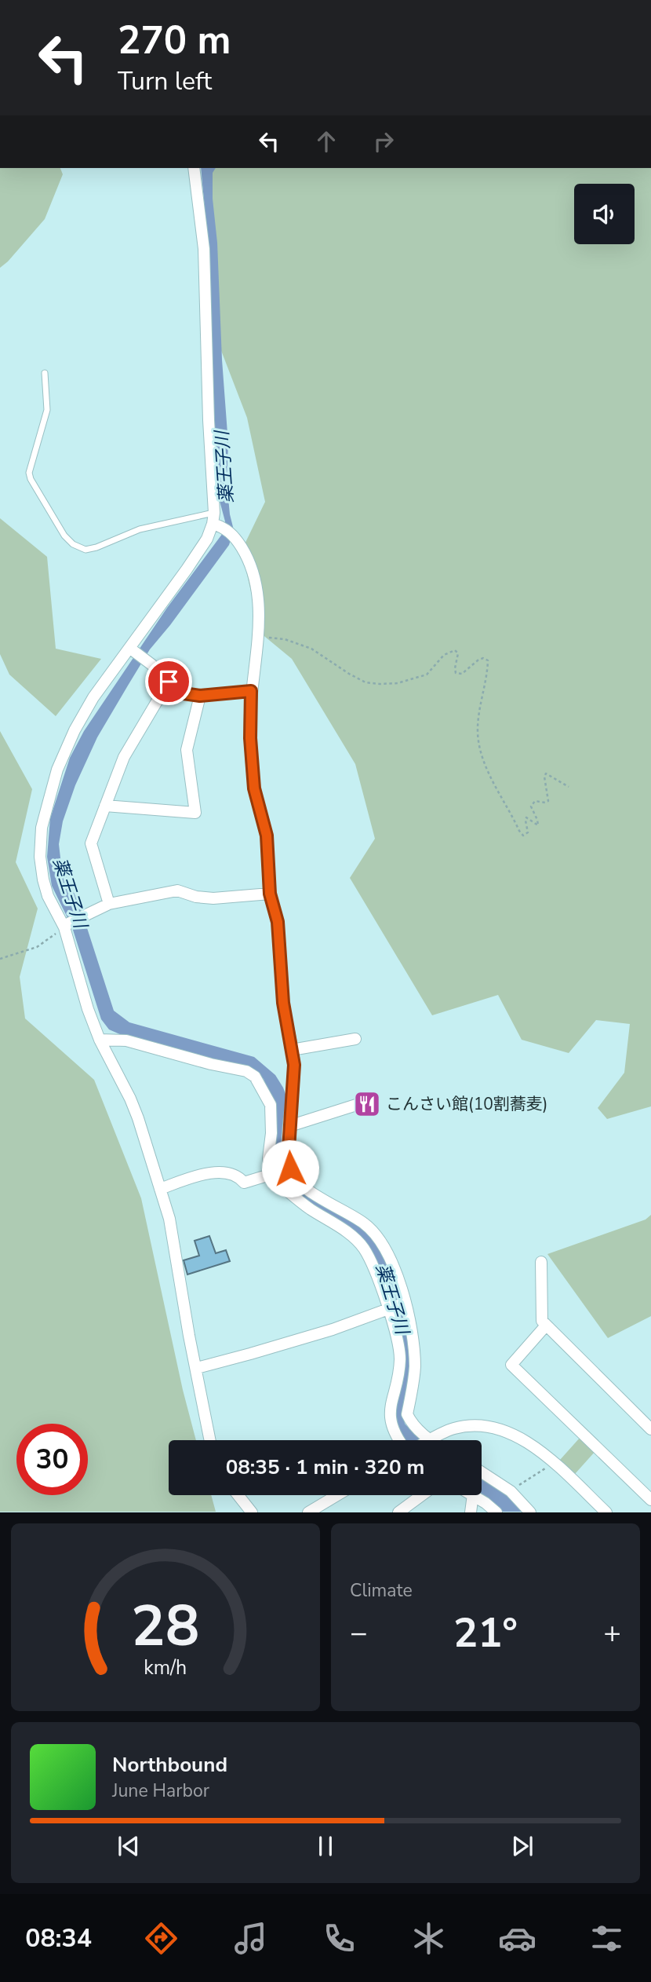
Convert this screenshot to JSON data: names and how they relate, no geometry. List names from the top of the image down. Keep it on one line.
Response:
{"water":["薬王子川"],"places":{"restaurant":["こんさい館(10割蕎麦)"]},"page":{"turn":["270 m","Turn left"],"limit":"30","trip":"08:35 · 1 min · 320 m","tile":"Climate","heat":["−","21°","+"],"song":["Northbound","June Harbor"],"tabs":"08:34","gauge":["28","km/h"]}}
